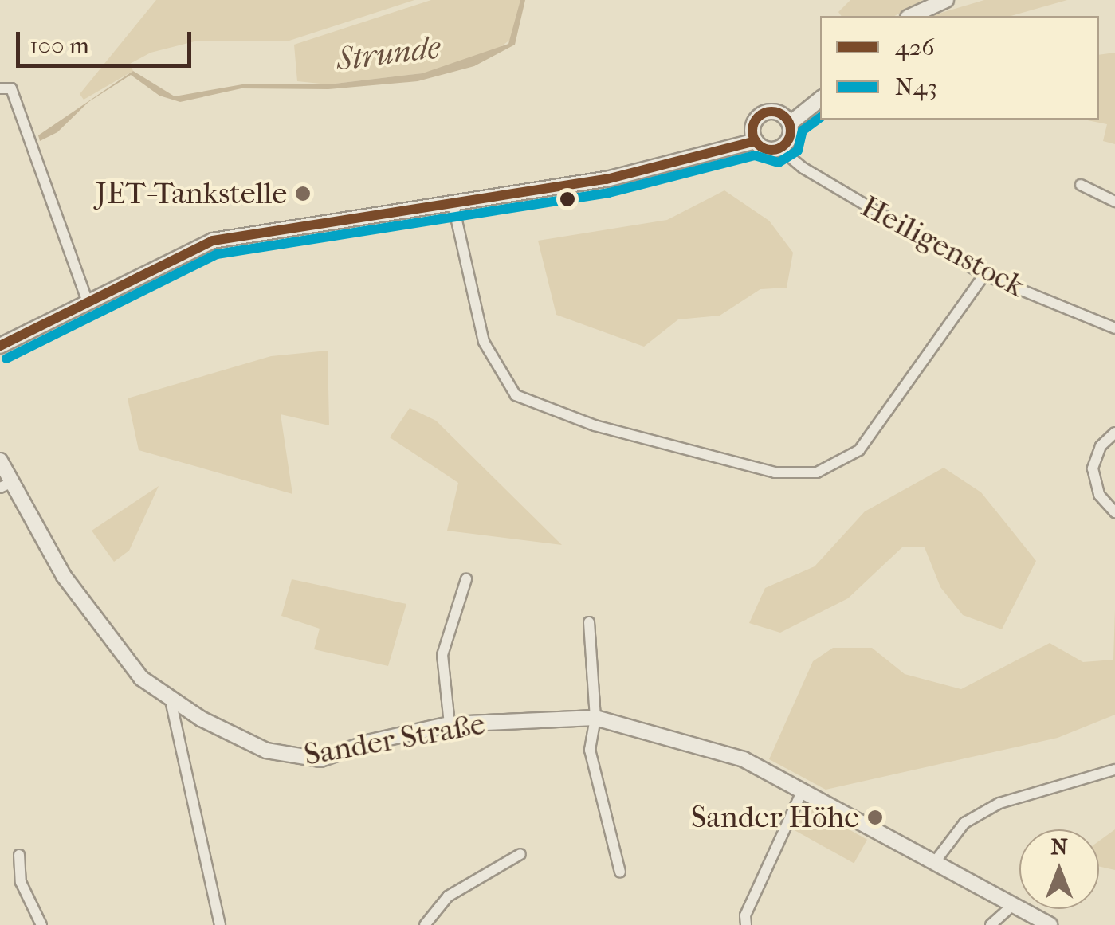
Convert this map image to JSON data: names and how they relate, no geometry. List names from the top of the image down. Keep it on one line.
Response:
{"streets":{"main road":["Sander Straße"],"street":["Heiligenstock"]},"water":["Strunde"],"places":["JET-Tankstelle","Sander Höhe"],"lines":["transit line 426","transit line N43"],"legend":["426","N43"],"scale_bar":"100 m","north":"top"}
